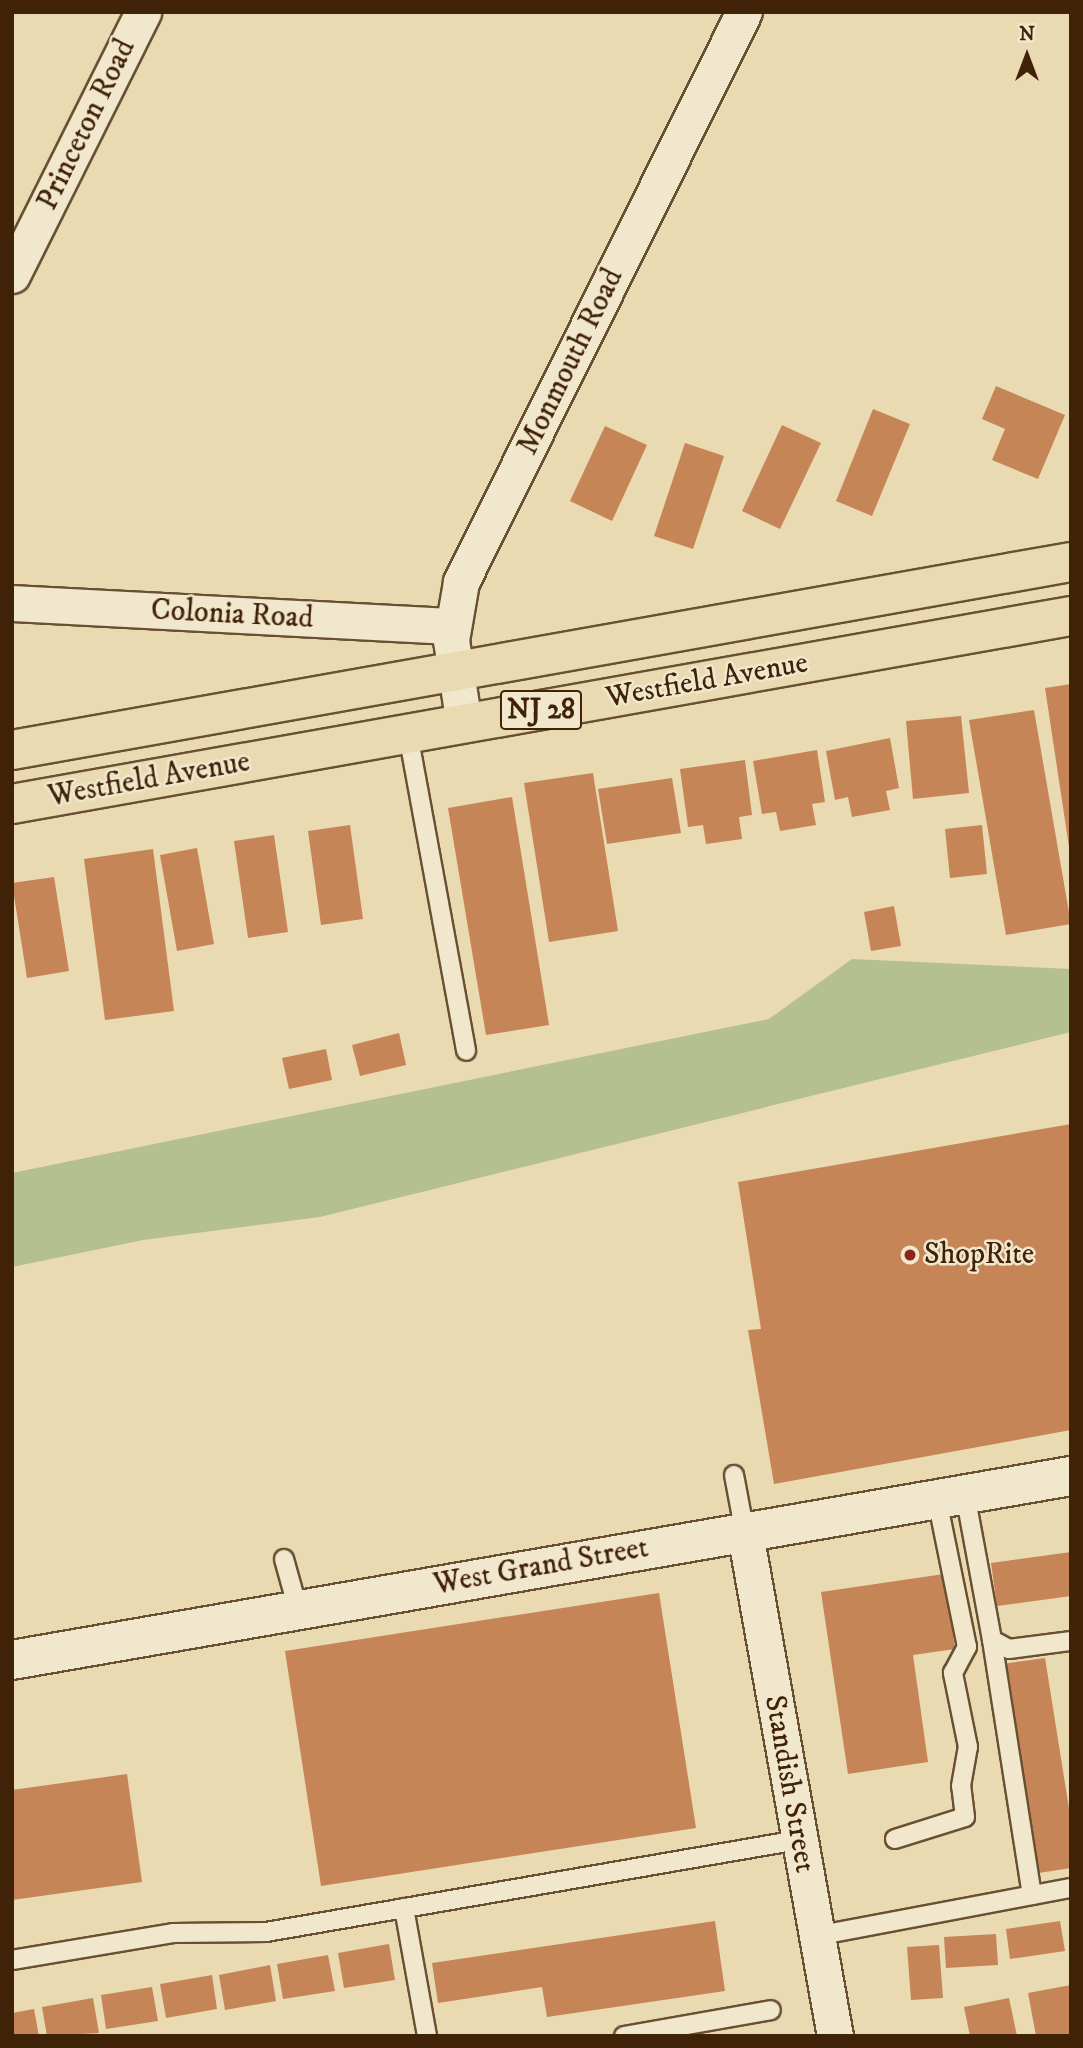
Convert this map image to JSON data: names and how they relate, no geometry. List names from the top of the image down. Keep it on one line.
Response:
{"streets":{"main road":["Westfield Avenue","NJ 28"],"street":["Princeton Road","Monmouth Road","Colonia Road","West Grand Street","Standish Street"]},"crossings":[["Monmouth Road","Colonia Road"],["Monmouth Road","Westfield Avenue"],["West Grand Street","Standish Street"]],"places":["ShopRite"],"north":"top"}
